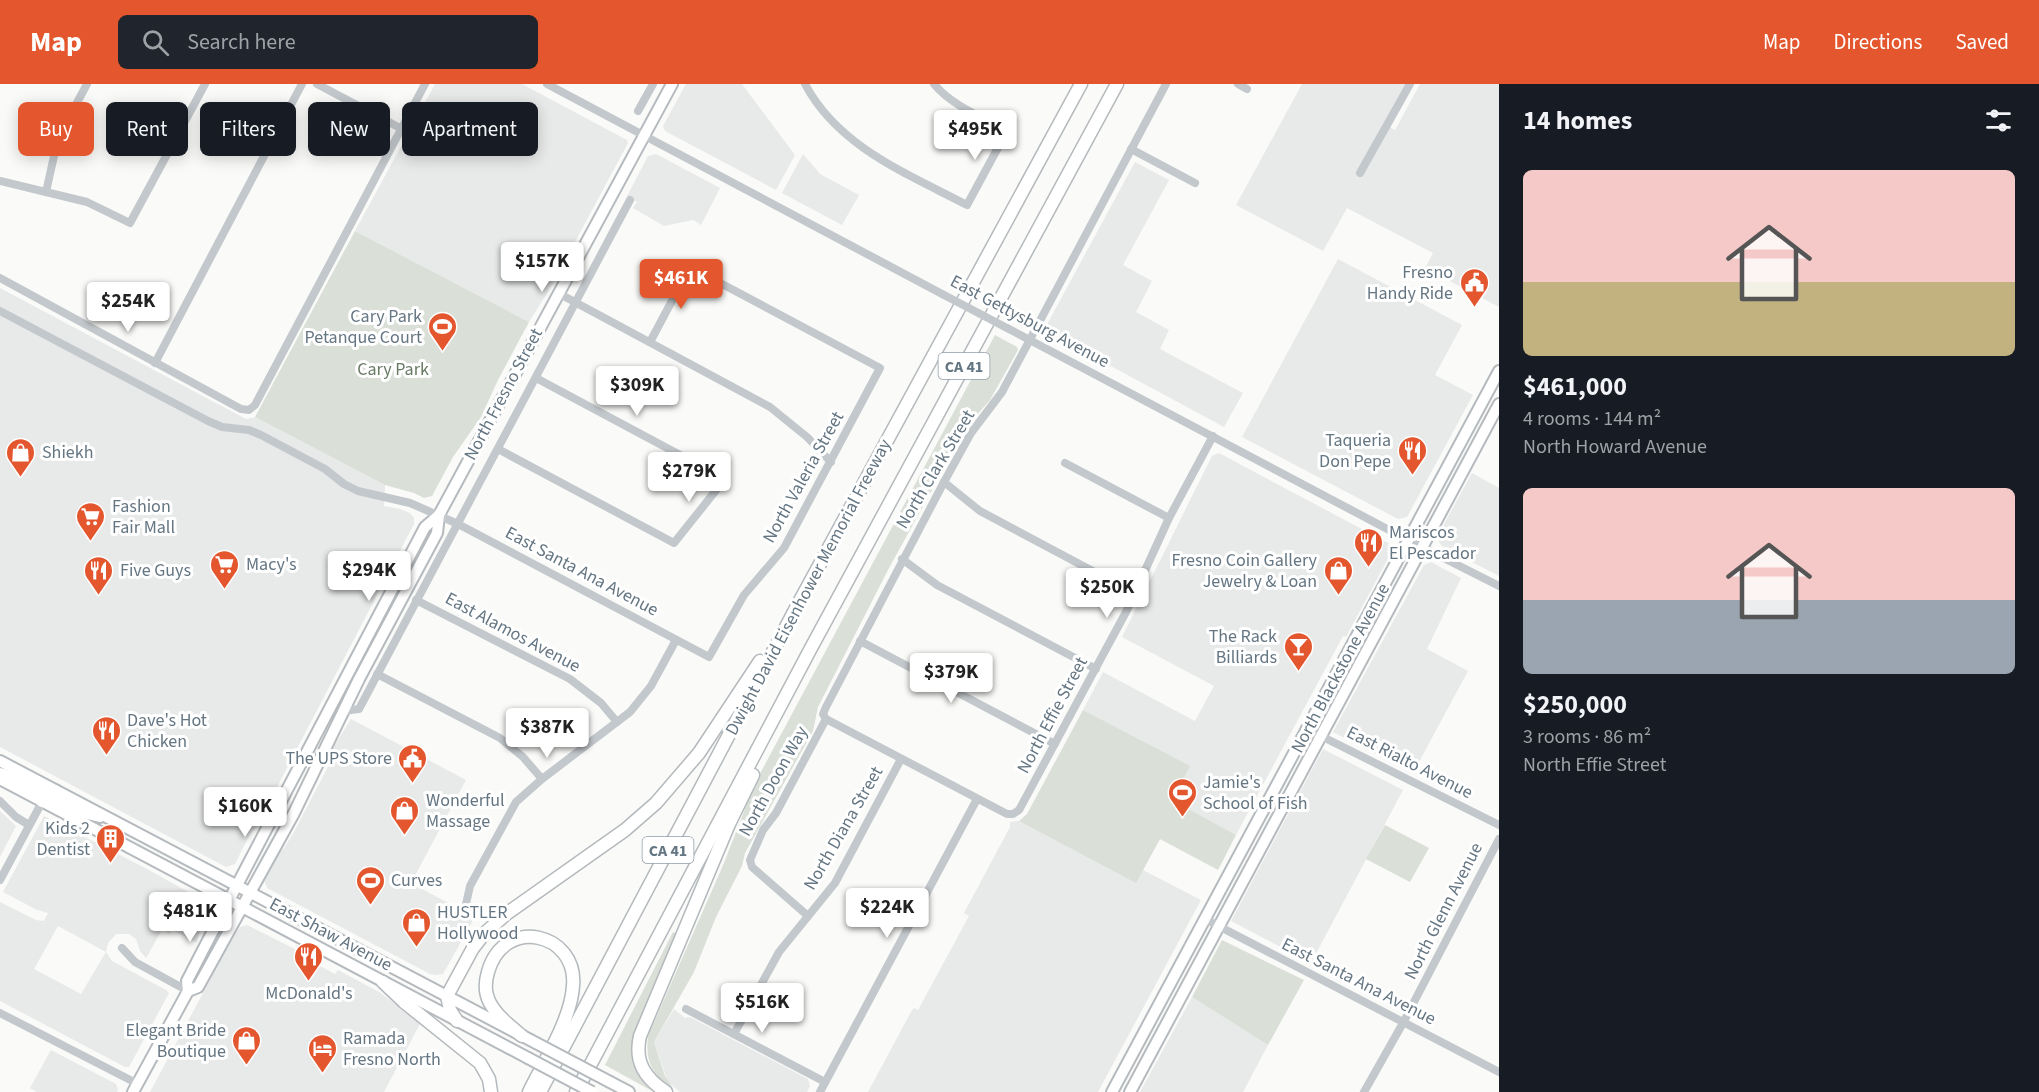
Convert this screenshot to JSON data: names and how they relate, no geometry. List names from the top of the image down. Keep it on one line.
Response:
{"streets":{"highway":["CA 41","Dwight David Eisenhower Memorial Freeway"],"main road":["North Fresno Street","North Blackstone Avenue","East Shaw Avenue"],"street":["East Gettysburg Avenue","North Clark Street","North Valeria Street","East Santa Ana Avenue","East Alamos Avenue","North Effie Street","East Rialto Avenue","North Doon Way","North Diana Street","North Glenn Avenue"]},"crossings":[["East Gettysburg Avenue","North Fresno Street"],["East Gettysburg Avenue","North Clark Street"],["East Gettysburg Avenue","North Blackstone Avenue"],["East Gettysburg Avenue","North Effie Street"],["North Fresno Street","East Santa Ana Avenue"],["North Fresno Street","East Shaw Avenue"],["North Clark Street","North Doon Way"],["North Valeria Street","East Santa Ana Avenue"],["East Santa Ana Avenue","North Blackstone Avenue"],["East Santa Ana Avenue","North Glenn Avenue"],["North Blackstone Avenue","East Rialto Avenue"],["North Doon Way","North Diana Street"]],"parks":["Cary Park"],"places":{"public building":["Fresno Handy Ride","The UPS Store"],"sports":["Cary Park Petanque Court","Jamie's School of Fish","Curves"],"restaurant":["Taqueria Don Pepe","Mariscos El Pescador","Five Guys","Dave's Hot Chicken","McDonald's"],"shop":["Shiekh","Fresno Coin Gallery Jewelry & Loan","Wonderful Massage","HUSTLER Hollywood","Elegant Bride Boutique"],"supermarket":["Fashion Fair Mall","Macy's"],"bar":["The Rack Billiards"],"building":["Kids 2 Dentist"],"hotel":["Ramada Fresno North"]},"page":{"header":"Map","search":"Search here","nav":["Map","Directions","Saved"],"heading":"14 homes","chip":["Buy","Rent","Filters","New","Apartment"],"price":["$495K","$157K","$461K","$254K","$309K","$279K","$294K","$250K","$379K","$387K","$160K","$224K","$481K","$516K"],"list":[{"name":"$461,000","note":"4 rooms · 144 m² · North Howard Avenue"},{"name":"$250,000","note":"3 rooms · 86 m² · North Effie Street"}]}}
